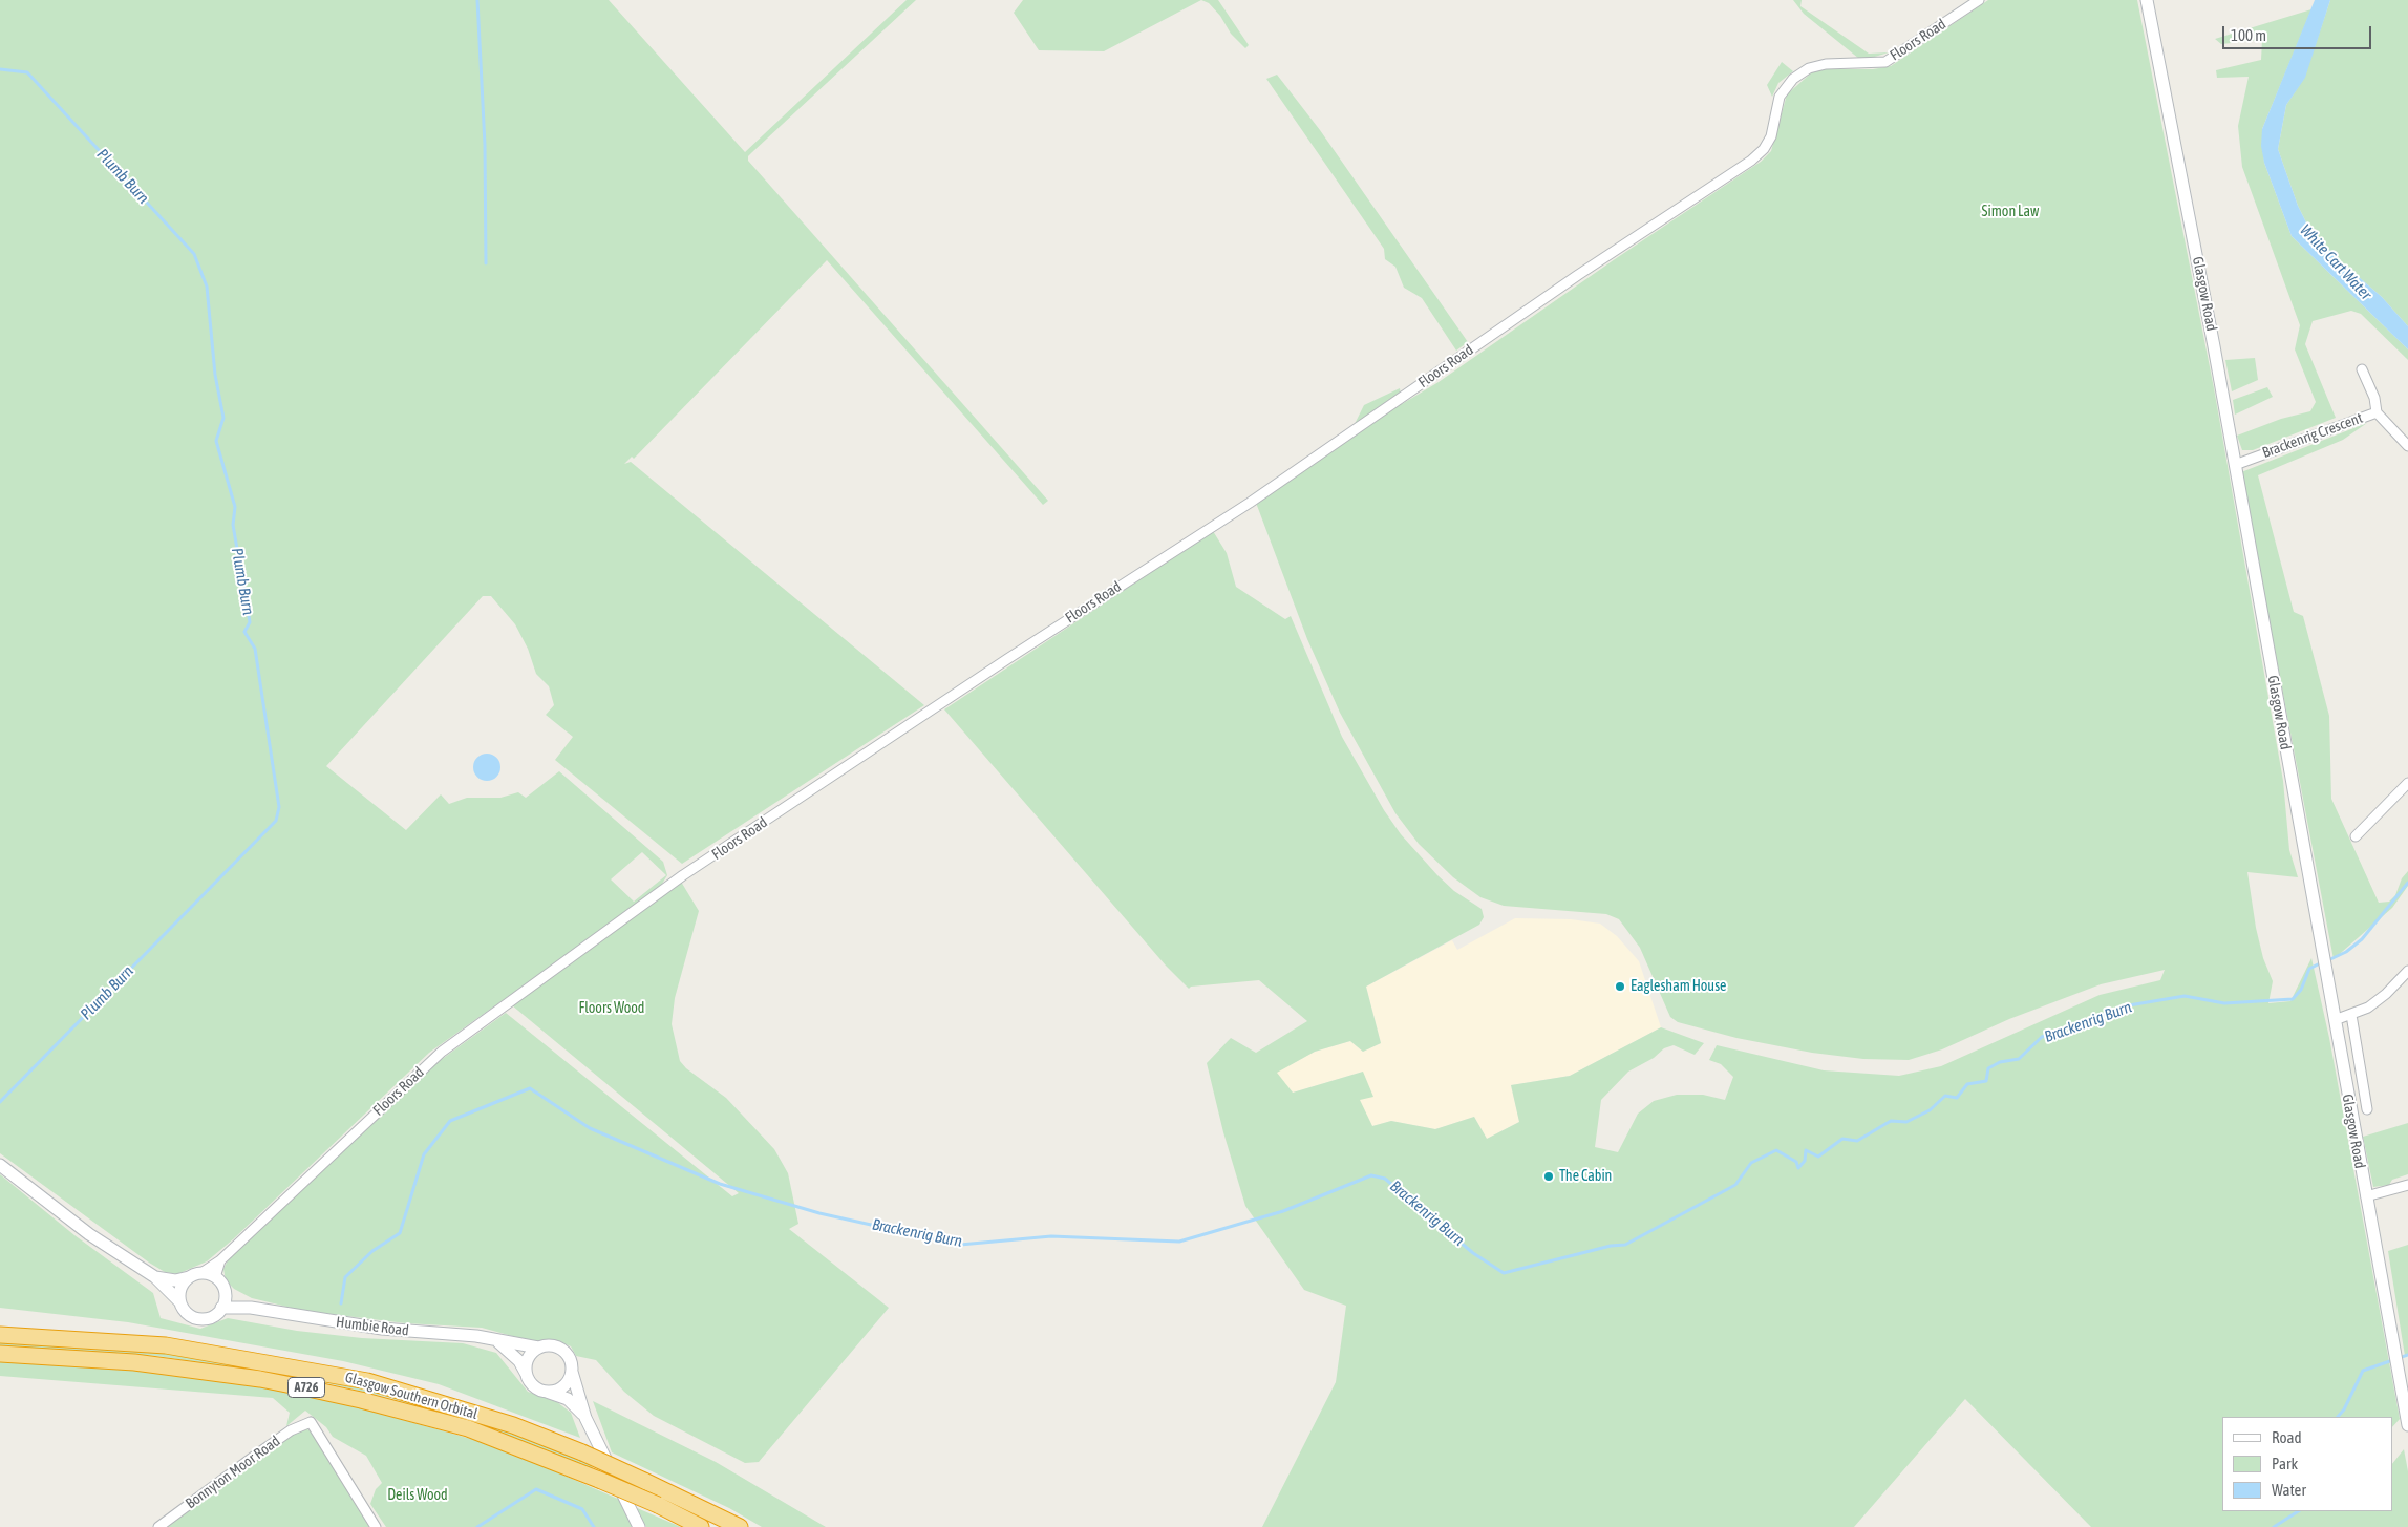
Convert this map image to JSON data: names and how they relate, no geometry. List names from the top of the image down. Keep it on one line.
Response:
{"streets":{"highway":["A726","Glasgow Southern Orbital"],"main road":["Glasgow Road","Humbie Road"],"street":["Floors Road","Brackenrig Crescent","Bonnyton Moor Road"]},"crossings":[["Floors Road","Humbie Road"],["Glasgow Road","Brackenrig Crescent"]],"water":["Plumb Burn","White Cart Water","Brackenrig Burn"],"parks":["Simon Law","Floors Wood","Deils Wood"],"places":["Eaglesham House","The Cabin"],"legend":["Road","Park","Water"],"scale_bar":"100 m"}
